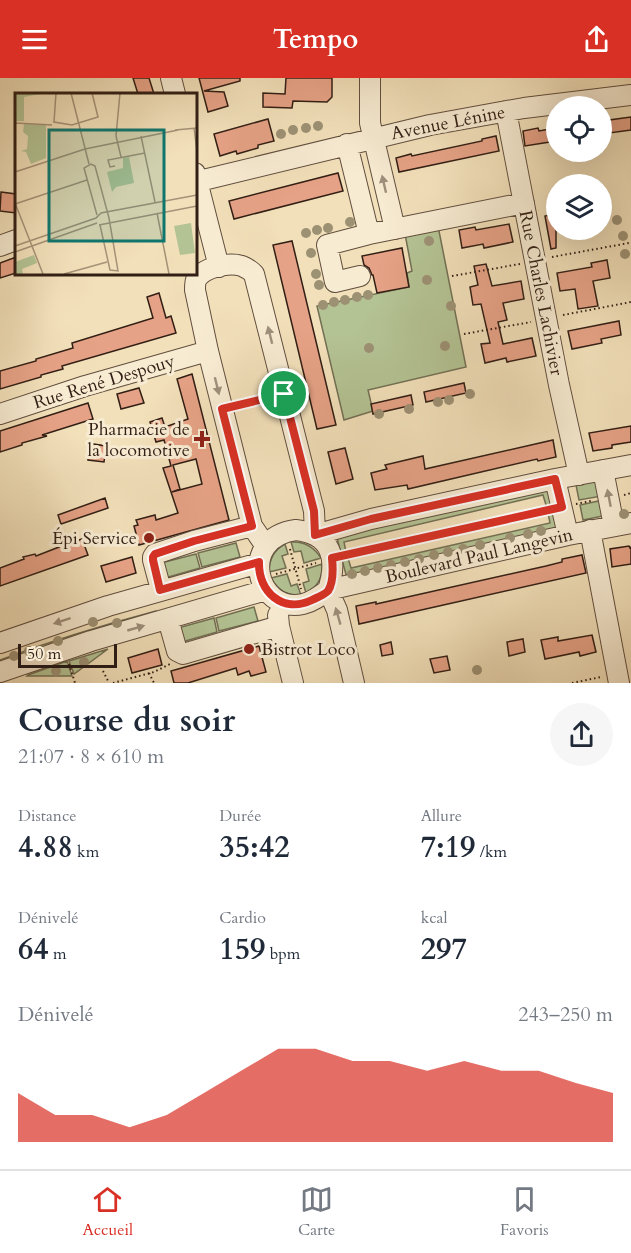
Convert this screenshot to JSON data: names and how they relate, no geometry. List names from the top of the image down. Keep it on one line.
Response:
{"streets":{"street":["Avenue Lénine","Rue Charles Lachivier","Rue René Despouy","Boulevard Paul Langevin"]},"crossings":[["Avenue Lénine","Rue Charles Lachivier"]],"places":{"health":["Pharmacie de la locomotive"],"other":["Épi Service","Bistrot Loco"]},"scale_bar":"50 m","page":{"header":"Tempo","scale":"50 m","heading":["Course du soir","21:07 · 8 × 610 m"],"stats":[["Distance","4.88 km"],["Durée","35:42"],["Allure","7:19 /km"],["Dénivelé","64 m"],["Cardio","159 bpm"],["kcal","297"]],"chart":["Dénivelé","243–250 m"],"tabs":["Accueil","Carte","Favoris"]}}
